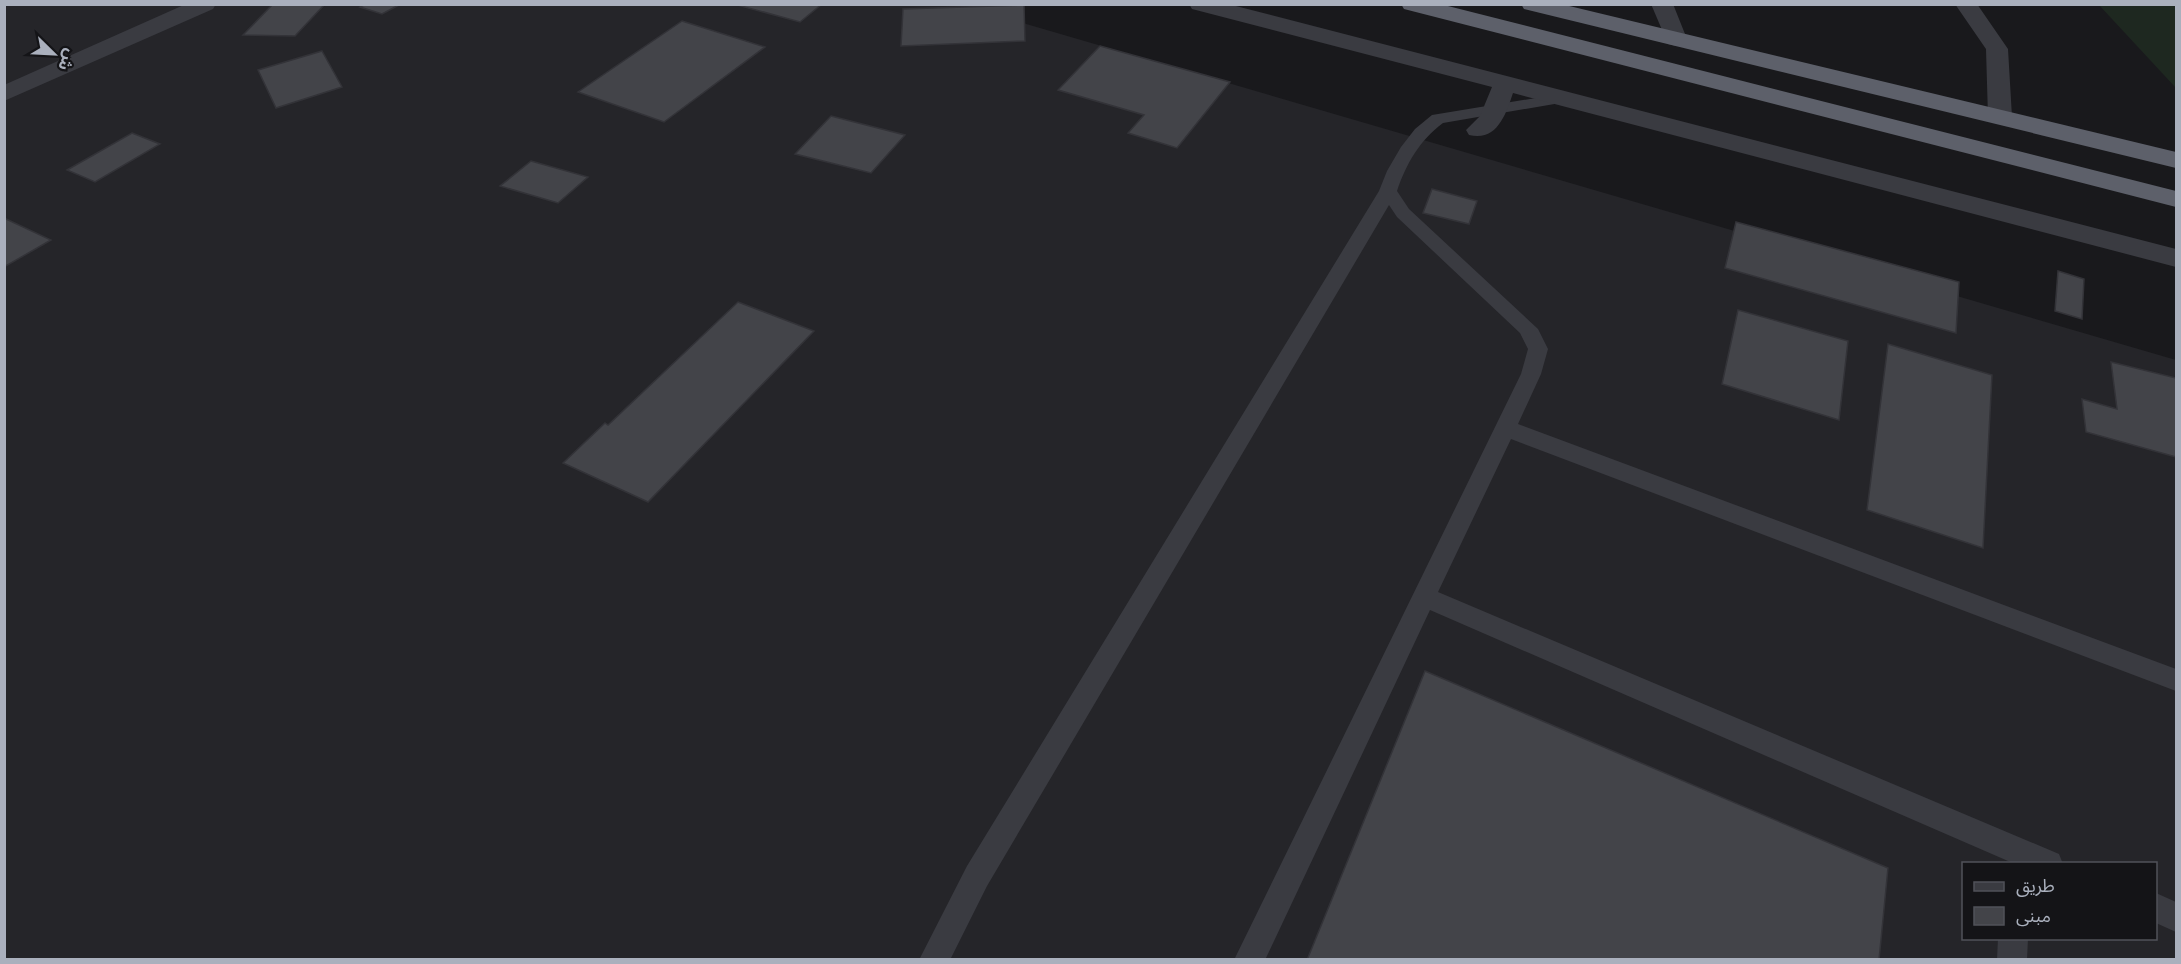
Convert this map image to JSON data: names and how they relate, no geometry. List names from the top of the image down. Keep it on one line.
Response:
{"legend":["طريق","مبنى"],"north":"bottom right"}
